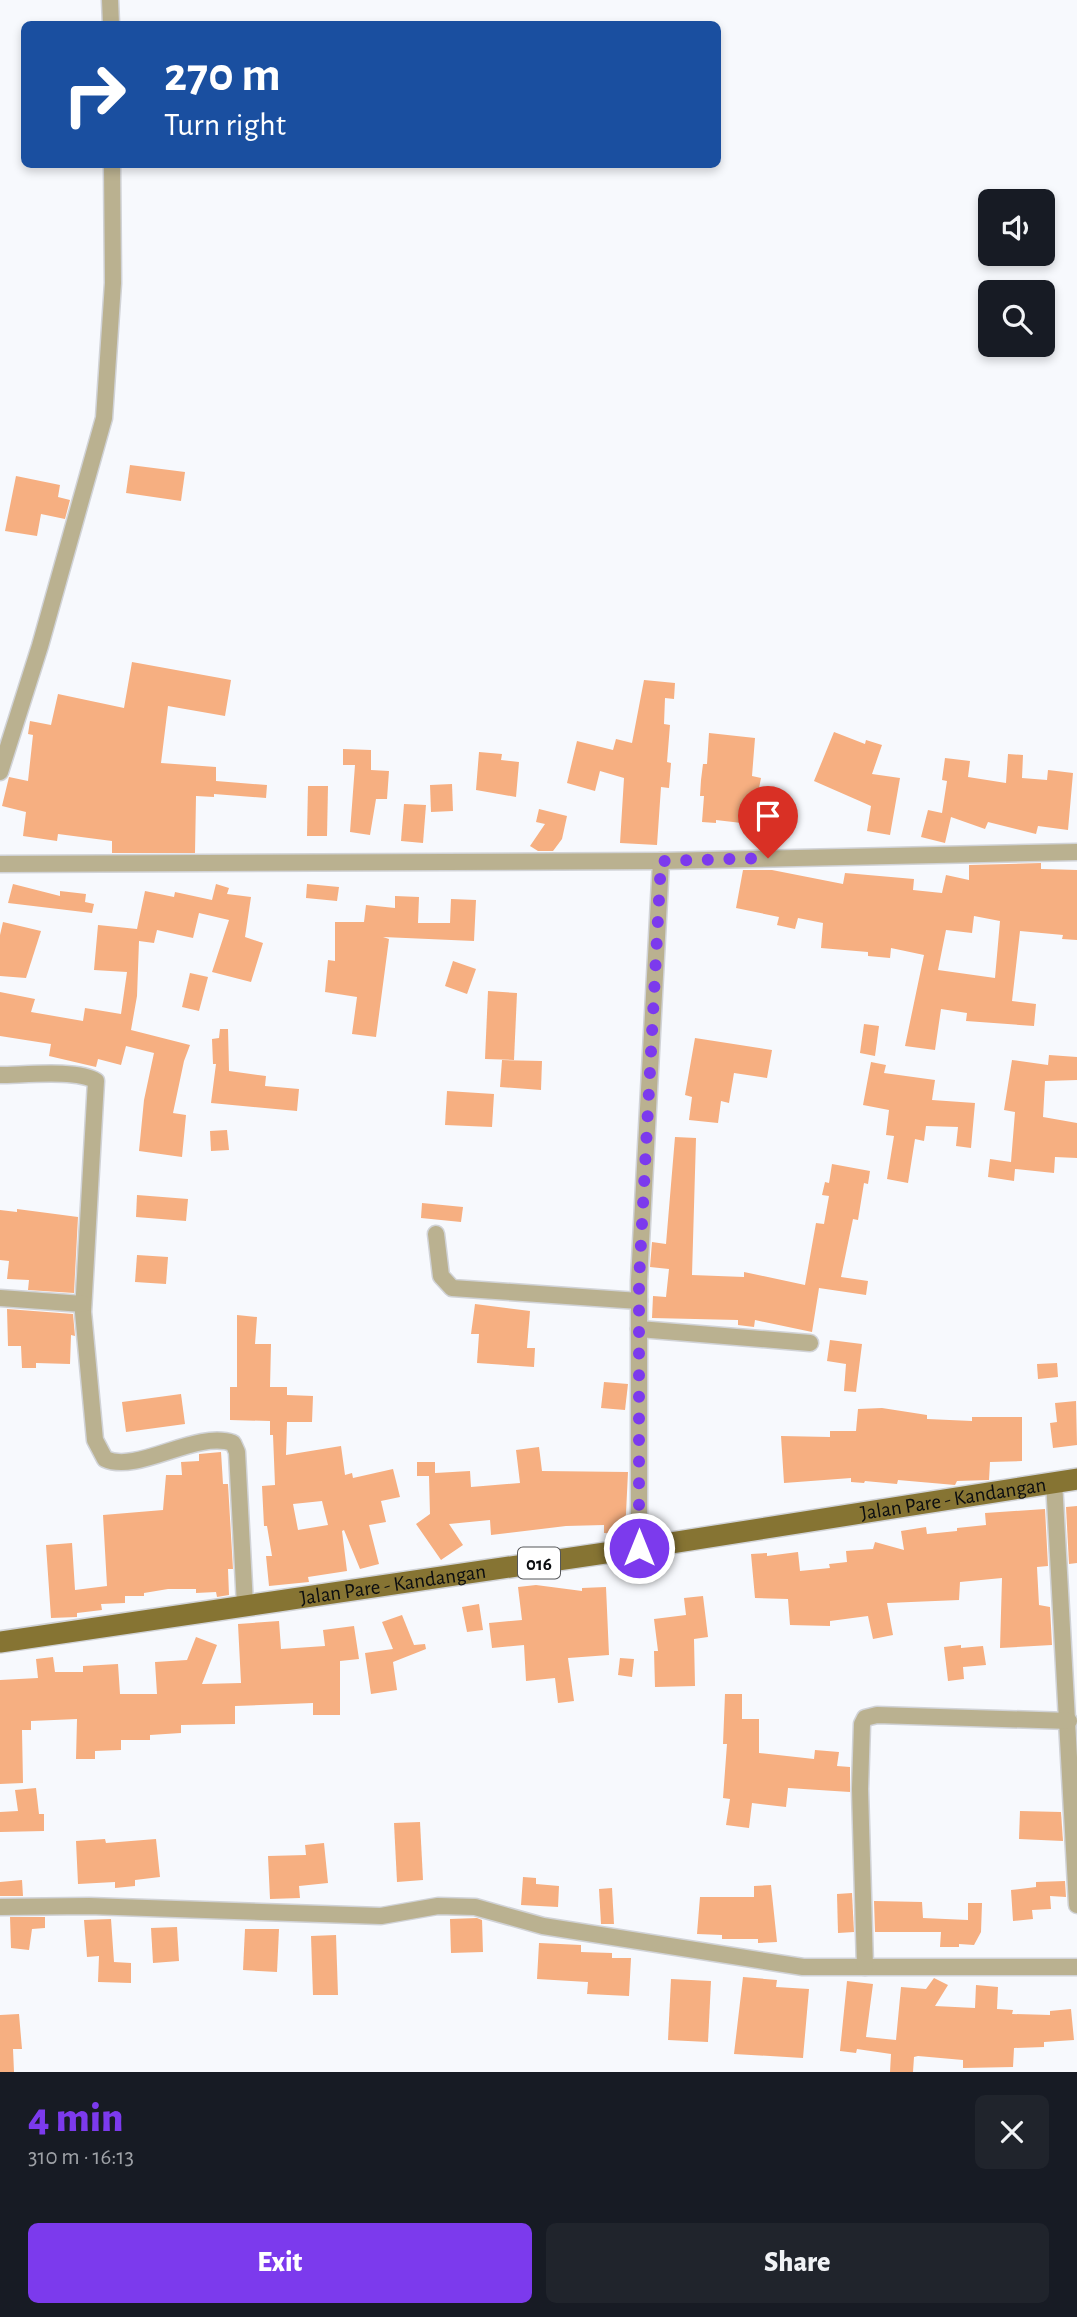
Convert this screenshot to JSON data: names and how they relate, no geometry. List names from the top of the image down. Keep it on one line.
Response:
{"streets":{"main road":["Jalan Pare - Kandangan","016"]},"page":{"turn":["270 m","Turn right"],"heading":["4 min","310 m · 16:13"],"buttons":["Exit","Share"]}}
